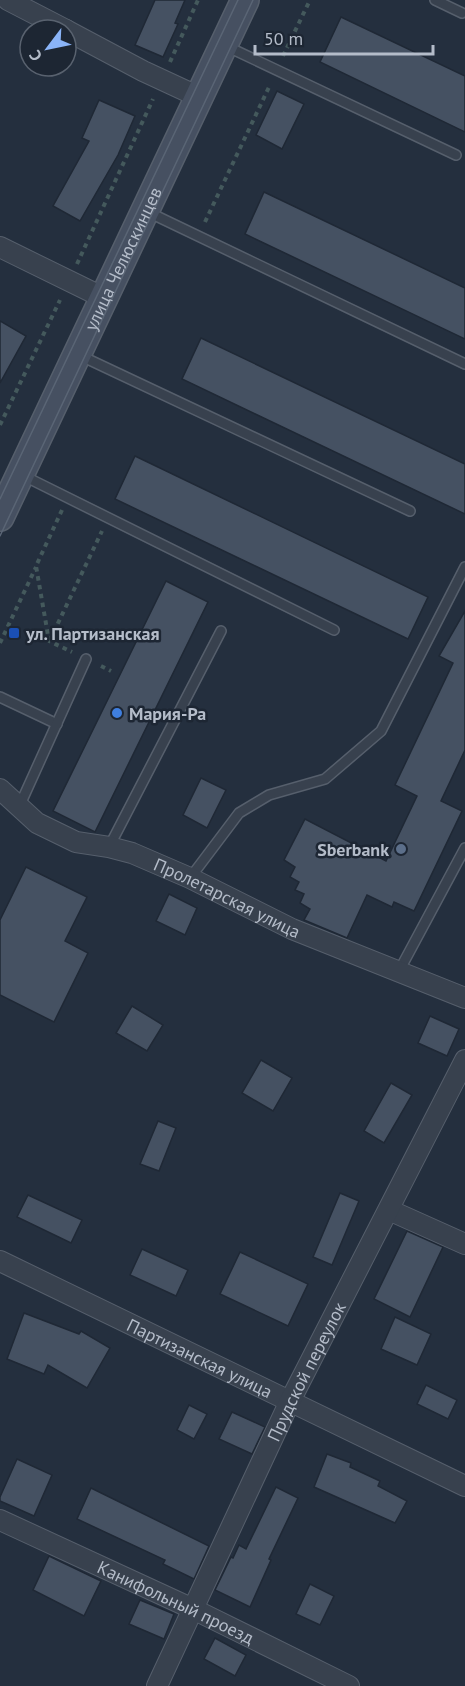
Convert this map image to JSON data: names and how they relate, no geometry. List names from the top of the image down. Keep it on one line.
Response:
{"streets":{"main road":["улица Челюскинцев"],"street":["Пролетарская улица","Партизанская улица","Прудской переулок","Канифольный проезд"]},"crossings":[["Партизанская улица","Прудской переулок"],["Прудской переулок","Канифольный проезд"]],"places":{"transit":["ул. Партизанская"],"other":["Мария-Ра","Sberbank"]},"scale_bar":"50 m","north":"bottom left"}
